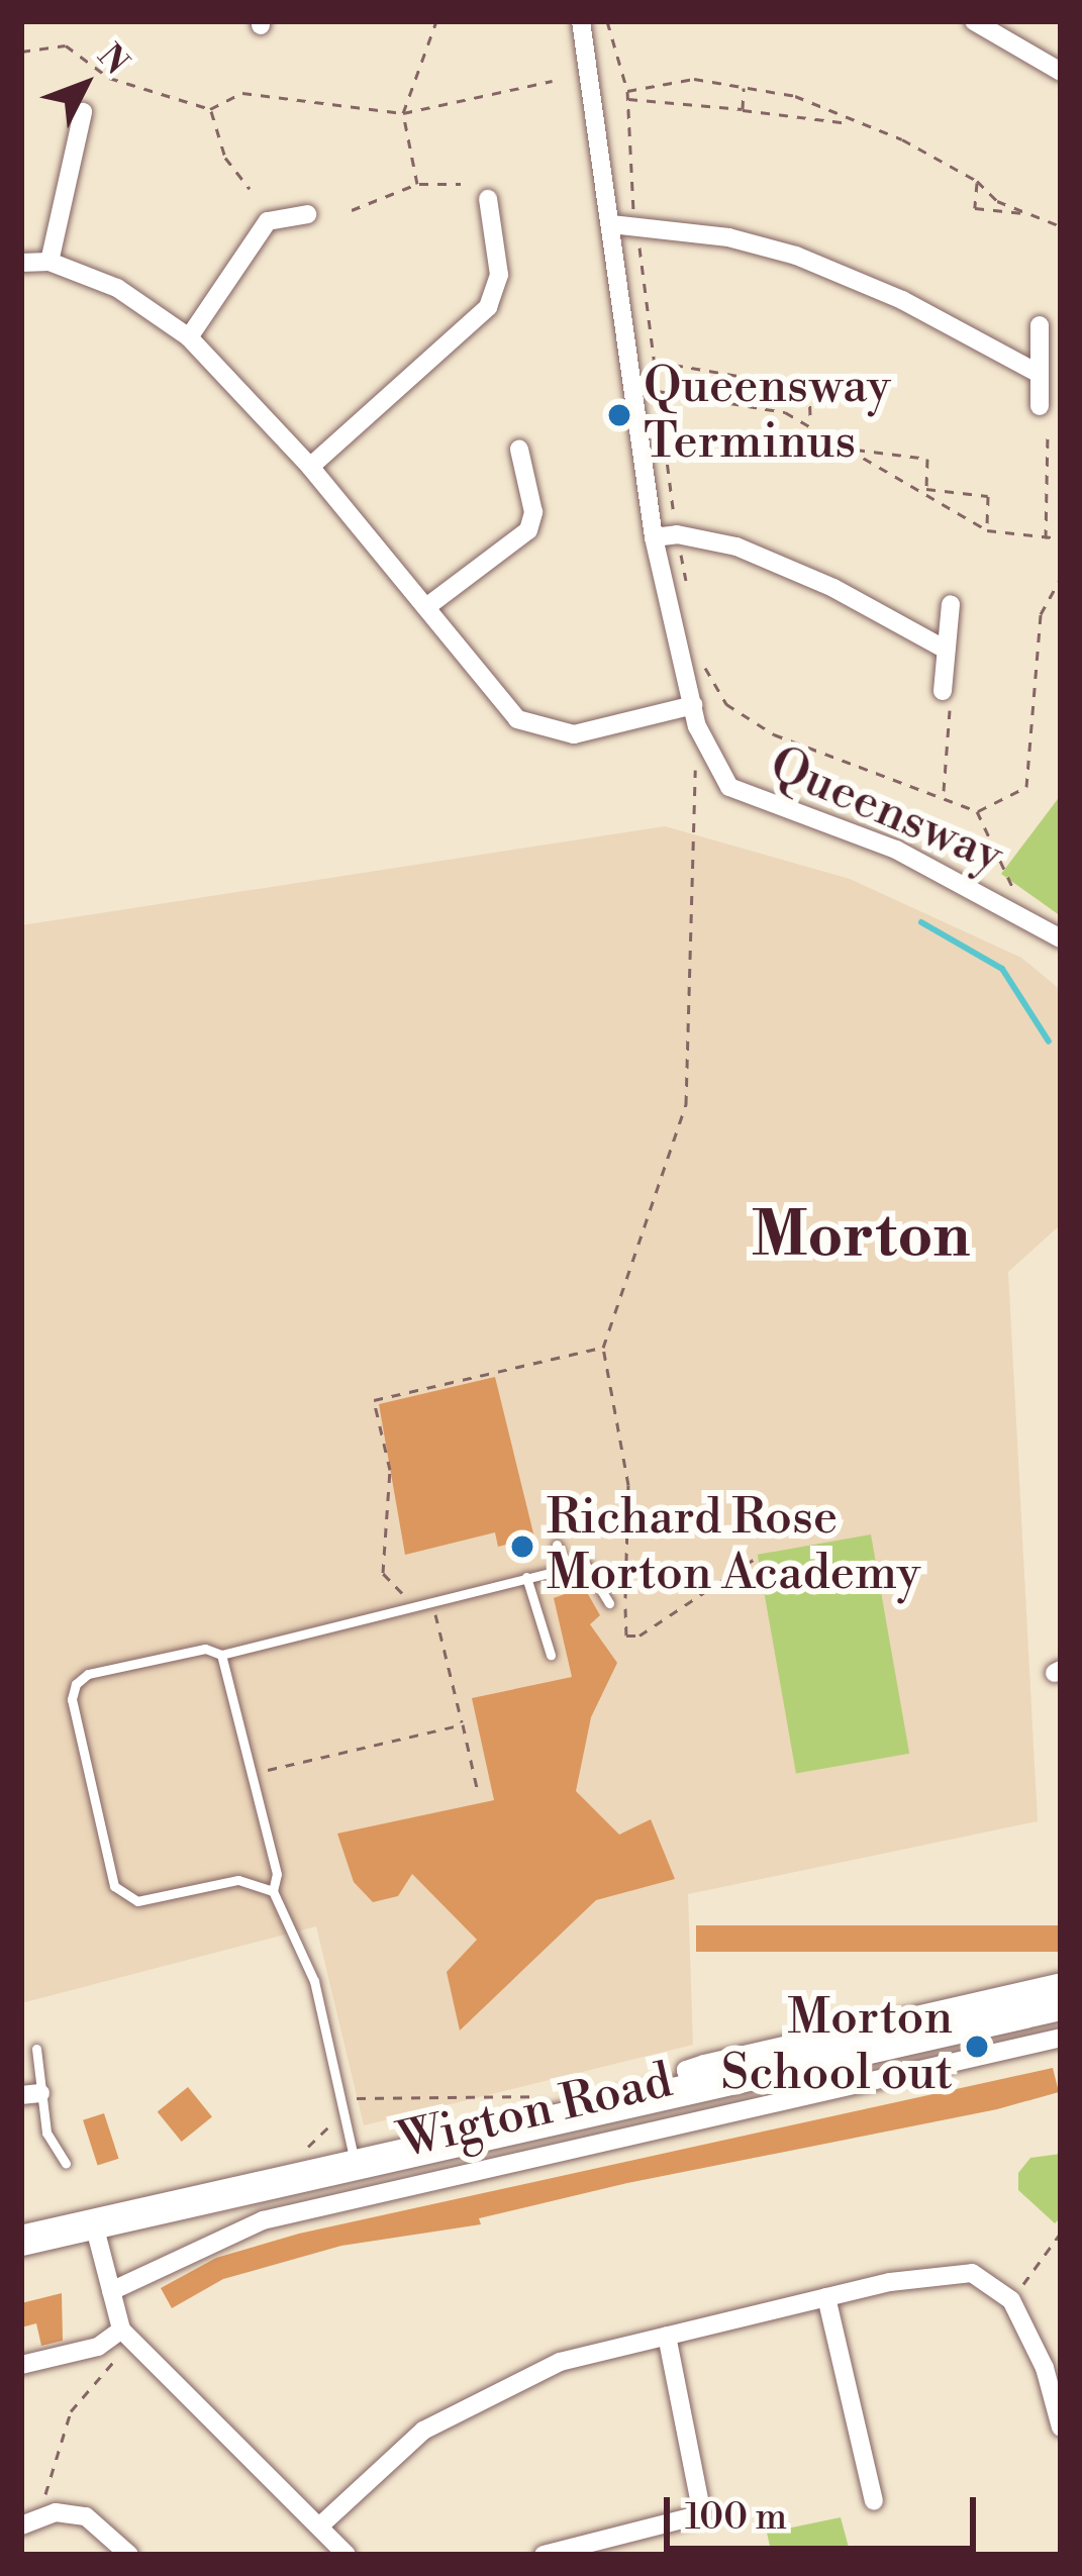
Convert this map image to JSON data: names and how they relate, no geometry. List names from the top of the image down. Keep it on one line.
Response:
{"streets":{"main road":["Wigton Road"],"street":["Queensway"]},"districts":["Morton"],"places":["Queensway Terminus","Richard Rose Morton Academy","Morton School out"],"scale_bar":"100 m","north":"top right"}
